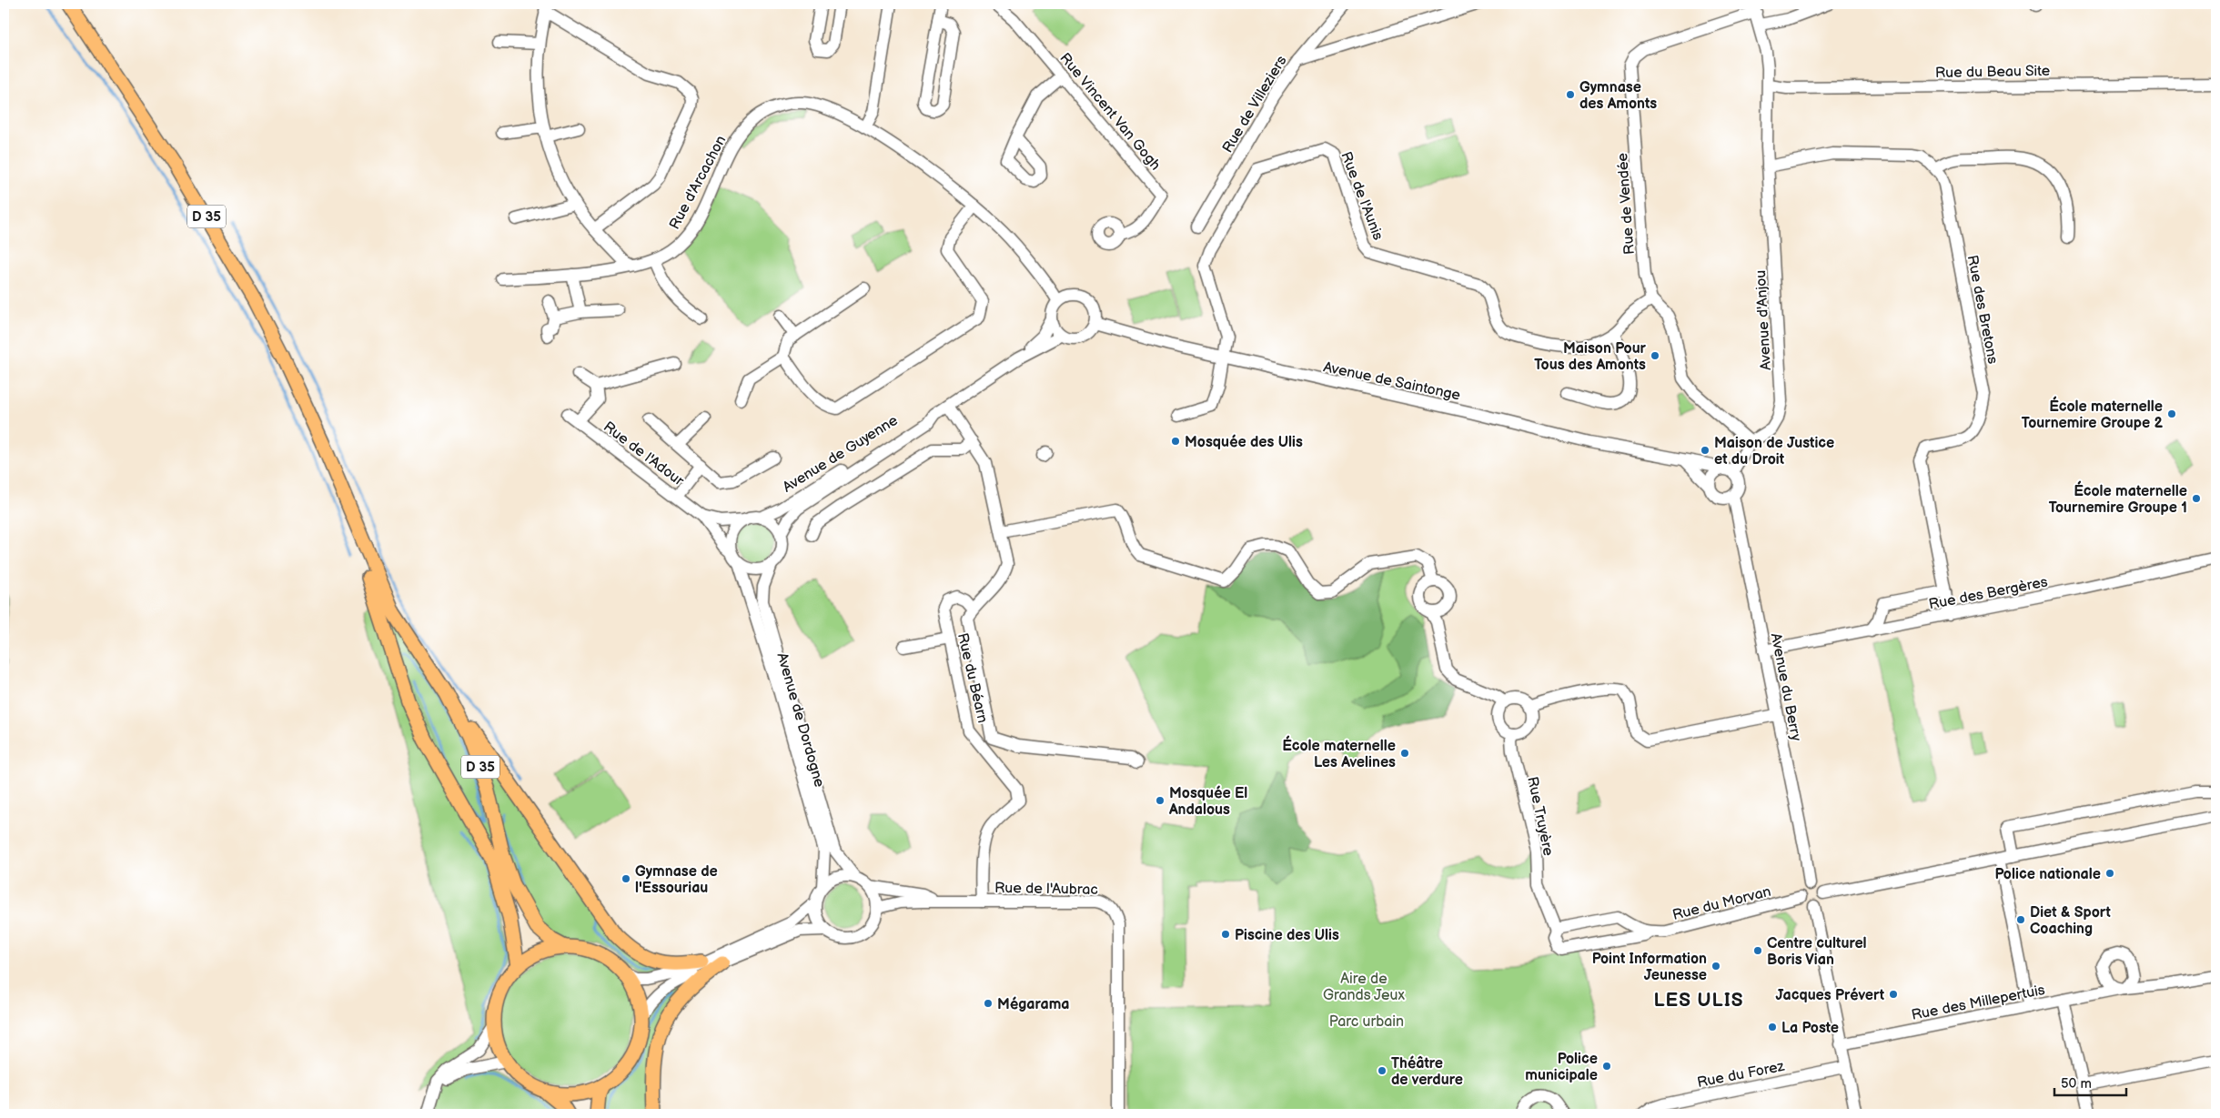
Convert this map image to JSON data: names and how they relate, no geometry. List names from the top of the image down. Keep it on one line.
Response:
{"streets":{"main road":["D 35"],"street":["Rue du Beau Site","Rue de Villeziers","Rue Vincent Van Gogh","Rue d'Arcachon","Rue de l'Aunis","Rue de Vendée","Rue des Bretons","Avenue d'Anjou","Avenue de Saintonge","Rue de l'Adour","Avenue de Guyenne","Rue des Bergères","Rue du Béarn","Avenue du Berry","Avenue de Dordogne","Rue Truyère","Rue de l'Aubrac","Rue du Morvan","Rue des Millepertuis","Rue du Forez"]},"crossings":[["Rue du Beau Site","Avenue d'Anjou"],["Rue d'Arcachon","Avenue de Saintonge"],["Rue d'Arcachon","Avenue de Guyenne"],["Rue de l'Aunis","Rue de Vendée"],["Rue de l'Aunis","Avenue de Saintonge"],["Rue de Vendée","Avenue d'Anjou"],["Avenue d'Anjou","Avenue de Saintonge"],["Avenue d'Anjou","Avenue du Berry"],["Avenue de Saintonge","Avenue de Guyenne"],["Avenue de Saintonge","Avenue du Berry"],["Rue de l'Adour","Avenue de Guyenne"],["Rue de l'Adour","Avenue de Dordogne"],["Avenue de Guyenne","Avenue de Dordogne"],["Rue des Bergères","Avenue du Berry"],["Rue du Béarn","Rue de l'Aubrac"],["Avenue du Berry","Rue du Morvan"],["Avenue de Dordogne","Rue de l'Aubrac"],["Rue Truyère","Rue du Morvan"]],"districts":["LES ULIS"],"parks":["Aire de Grands Jeux","Parc urbain"],"places":["Gymnase des Amonts","Maison Pour Tous des Amonts","École maternelle Tournemire Groupe 2","Mosquée des Ulis","Maison de Justice et du Droit","École maternelle Tournemire Groupe 1","École maternelle Les Avelines","Mosquée El Andalous","Police nationale","Gymnase de l'Essouriau","Diet & Sport Coaching","Piscine des Ulis","Centre culturel Boris Vian","Point Information Jeunesse","Jacques Prévert","Mégarama","La Poste","Police municipale","Théâtre de verdure"],"scale_bar":"50 m"}
